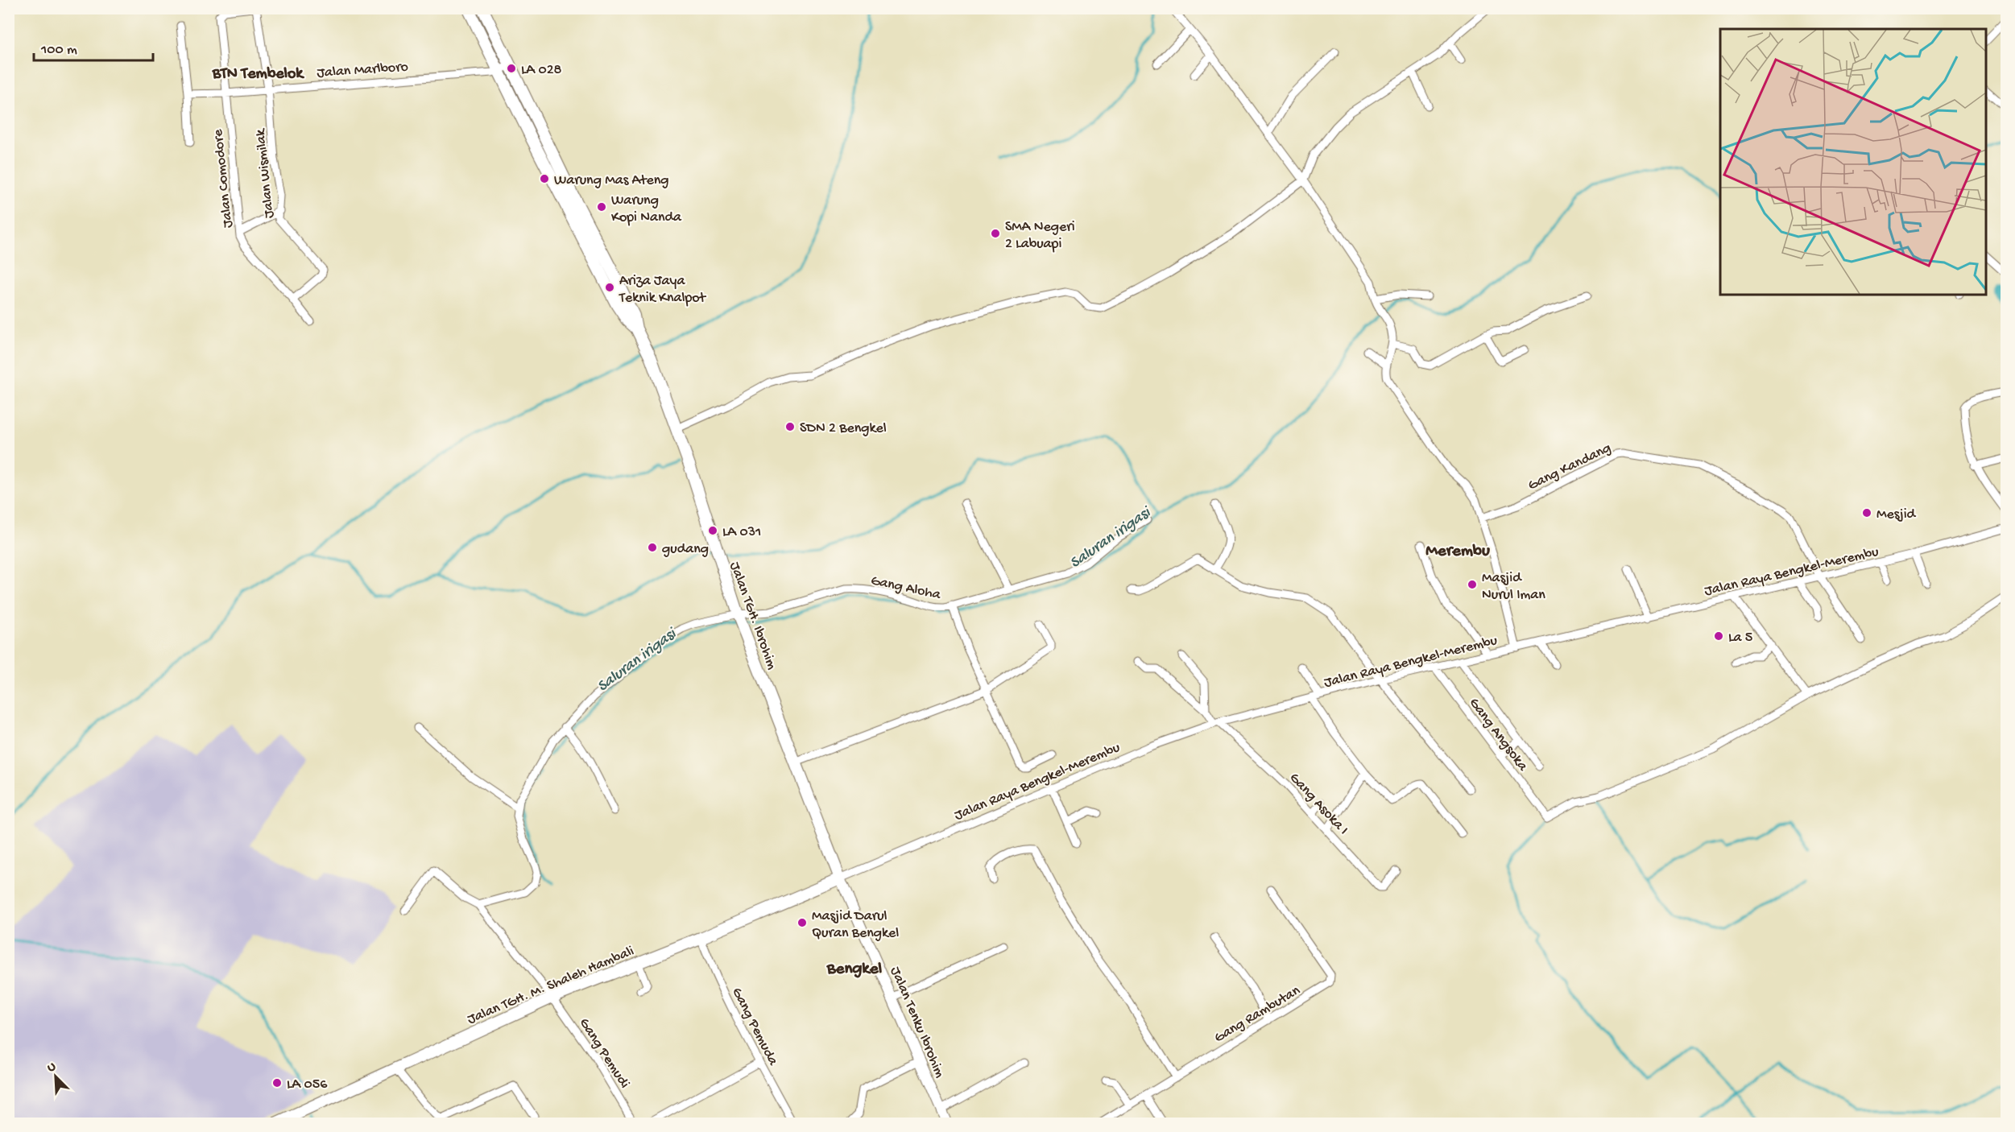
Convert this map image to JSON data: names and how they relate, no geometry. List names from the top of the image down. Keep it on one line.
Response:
{"streets":{"highway":["Jalan TGH. Ibrohim","Jalan TGH. M. Shaleh Hambali"],"main road":["Jalan Tenku Ibrohim"],"street":["Jalan Marlboro","Jalan Wismilak","Jalan Comodore","Gang Kandang","Jalan Raya Bengkel-Merembu","Gang Aloha","Gang Angsoka","Gang Asoka I","Gang Rambutan","Gang Pemuda","Gang Pemudi"]},"crossings":[["Jalan Marlboro","Jalan Wismilak"],["Jalan Marlboro","Jalan Comodore"],["Jalan Marlboro","Jalan TGH. Ibrohim"],["Jalan Wismilak","Jalan Comodore"],["Gang Kandang","Jalan Raya Bengkel-Merembu"],["Jalan Raya Bengkel-Merembu","Jalan TGH. Ibrohim"],["Jalan Raya Bengkel-Merembu","Gang Angsoka"],["Jalan Raya Bengkel-Merembu","Gang Asoka I"],["Jalan Raya Bengkel-Merembu","Jalan TGH. M. Shaleh Hambali"],["Jalan Raya Bengkel-Merembu","Jalan Tenku Ibrohim"],["Gang Aloha","Jalan TGH. Ibrohim"],["Jalan TGH. Ibrohim","Jalan TGH. M. Shaleh Hambali"],["Jalan TGH. Ibrohim","Jalan Tenku Ibrohim"],["Jalan TGH. M. Shaleh Hambali","Jalan Tenku Ibrohim"],["Jalan TGH. M. Shaleh Hambali","Gang Pemuda"],["Jalan TGH. M. Shaleh Hambali","Gang Pemudi"]],"districts":["BTN Tembelok","Merembu","Bengkel"],"water":["Saluran irigasi"],"places":["LA 028","Warung Mas Ateng","Warung Kopi Nanda","SMA Negeri 2 Labuapi","Ariza Jaya Teknik Knalpot","SDN 2 Bengkel","Mesjid","LA 031","gudang","Masjid Nurul Iman","La 5","Masjid Darul Quran Bengkel","LA 056"],"scale_bar":"100 m","north":"top left"}
